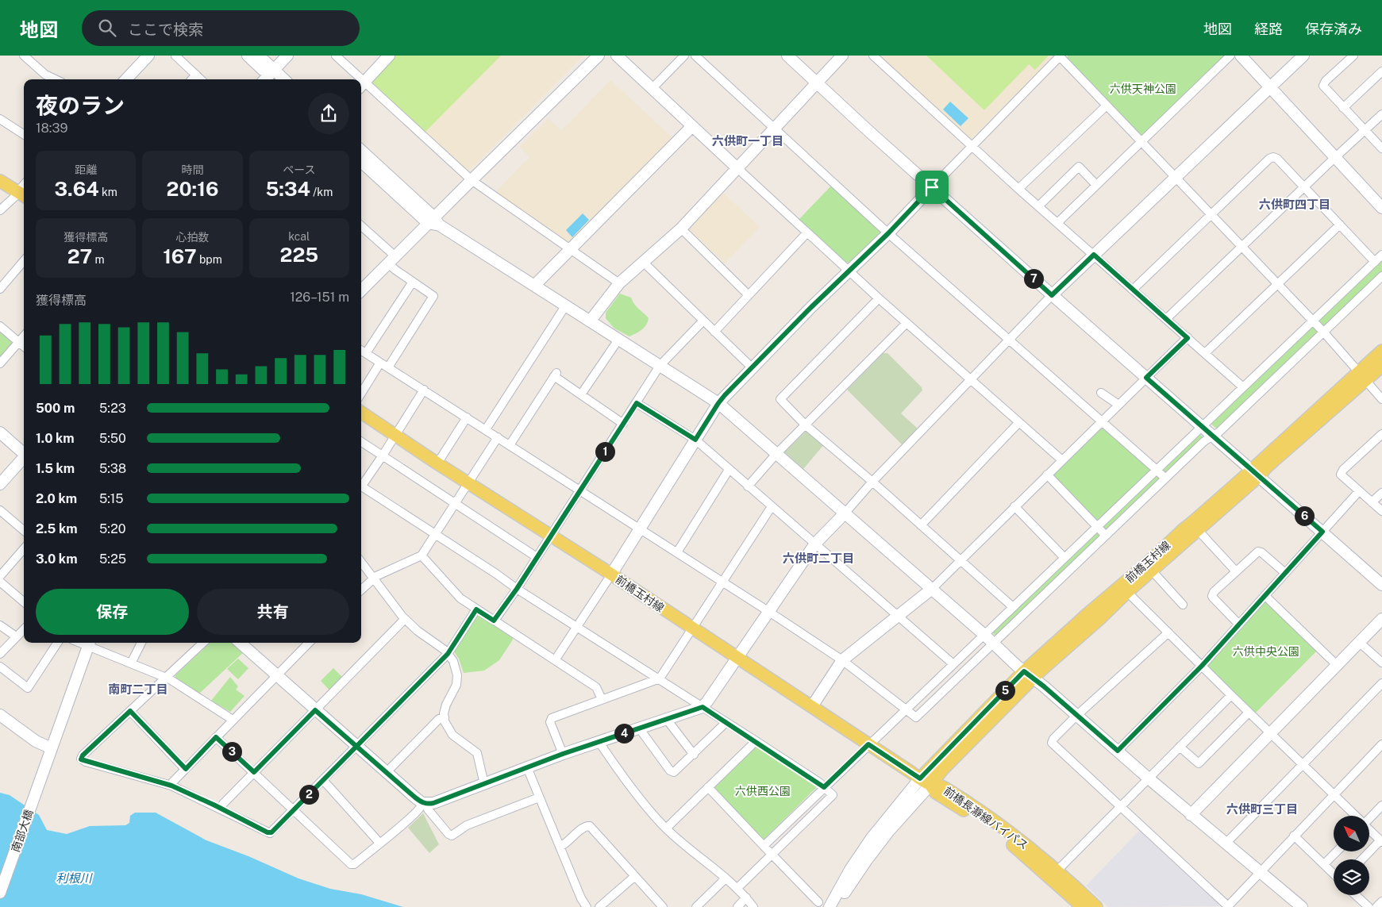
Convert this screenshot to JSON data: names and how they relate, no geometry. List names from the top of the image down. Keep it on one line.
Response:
{"streets":{"main road":["前橋玉村線","前橋長瀞線バイパス"],"street":["南部大橋"]},"crossings":[["前橋玉村線","前橋長瀞線バイパス"]],"districts":["六供町一丁目","六供町四丁目","六供町二丁目","南町二丁目","六供町三丁目"],"water":["利根川"],"parks":["六供天神公園","六供中央公園","六供西公園"],"north":"top left","page":{"header":"地図","search":"ここで検索","nav":["地図","経路","保存済み"],"heading":["夜のラン","18:39"],"stats":[["距離","3.64 km"],["時間","20:16"],["ペース","5:34 /km"],["獲得標高","27 m"],["心拍数","167 bpm"],["kcal","225"]],"pins":["7","1","6","5","4","3","2"],"chart":["獲得標高","126–151 m"],"list":[{"name":"500 m","note":"5:23"},{"name":"1.0 km","note":"5:50"},{"name":"1.5 km","note":"5:38"},{"name":"2.0 km","note":"5:15"},{"name":"2.5 km","note":"5:20"},{"name":"3.0 km","note":"5:25"}],"buttons":["保存","共有"]}}
